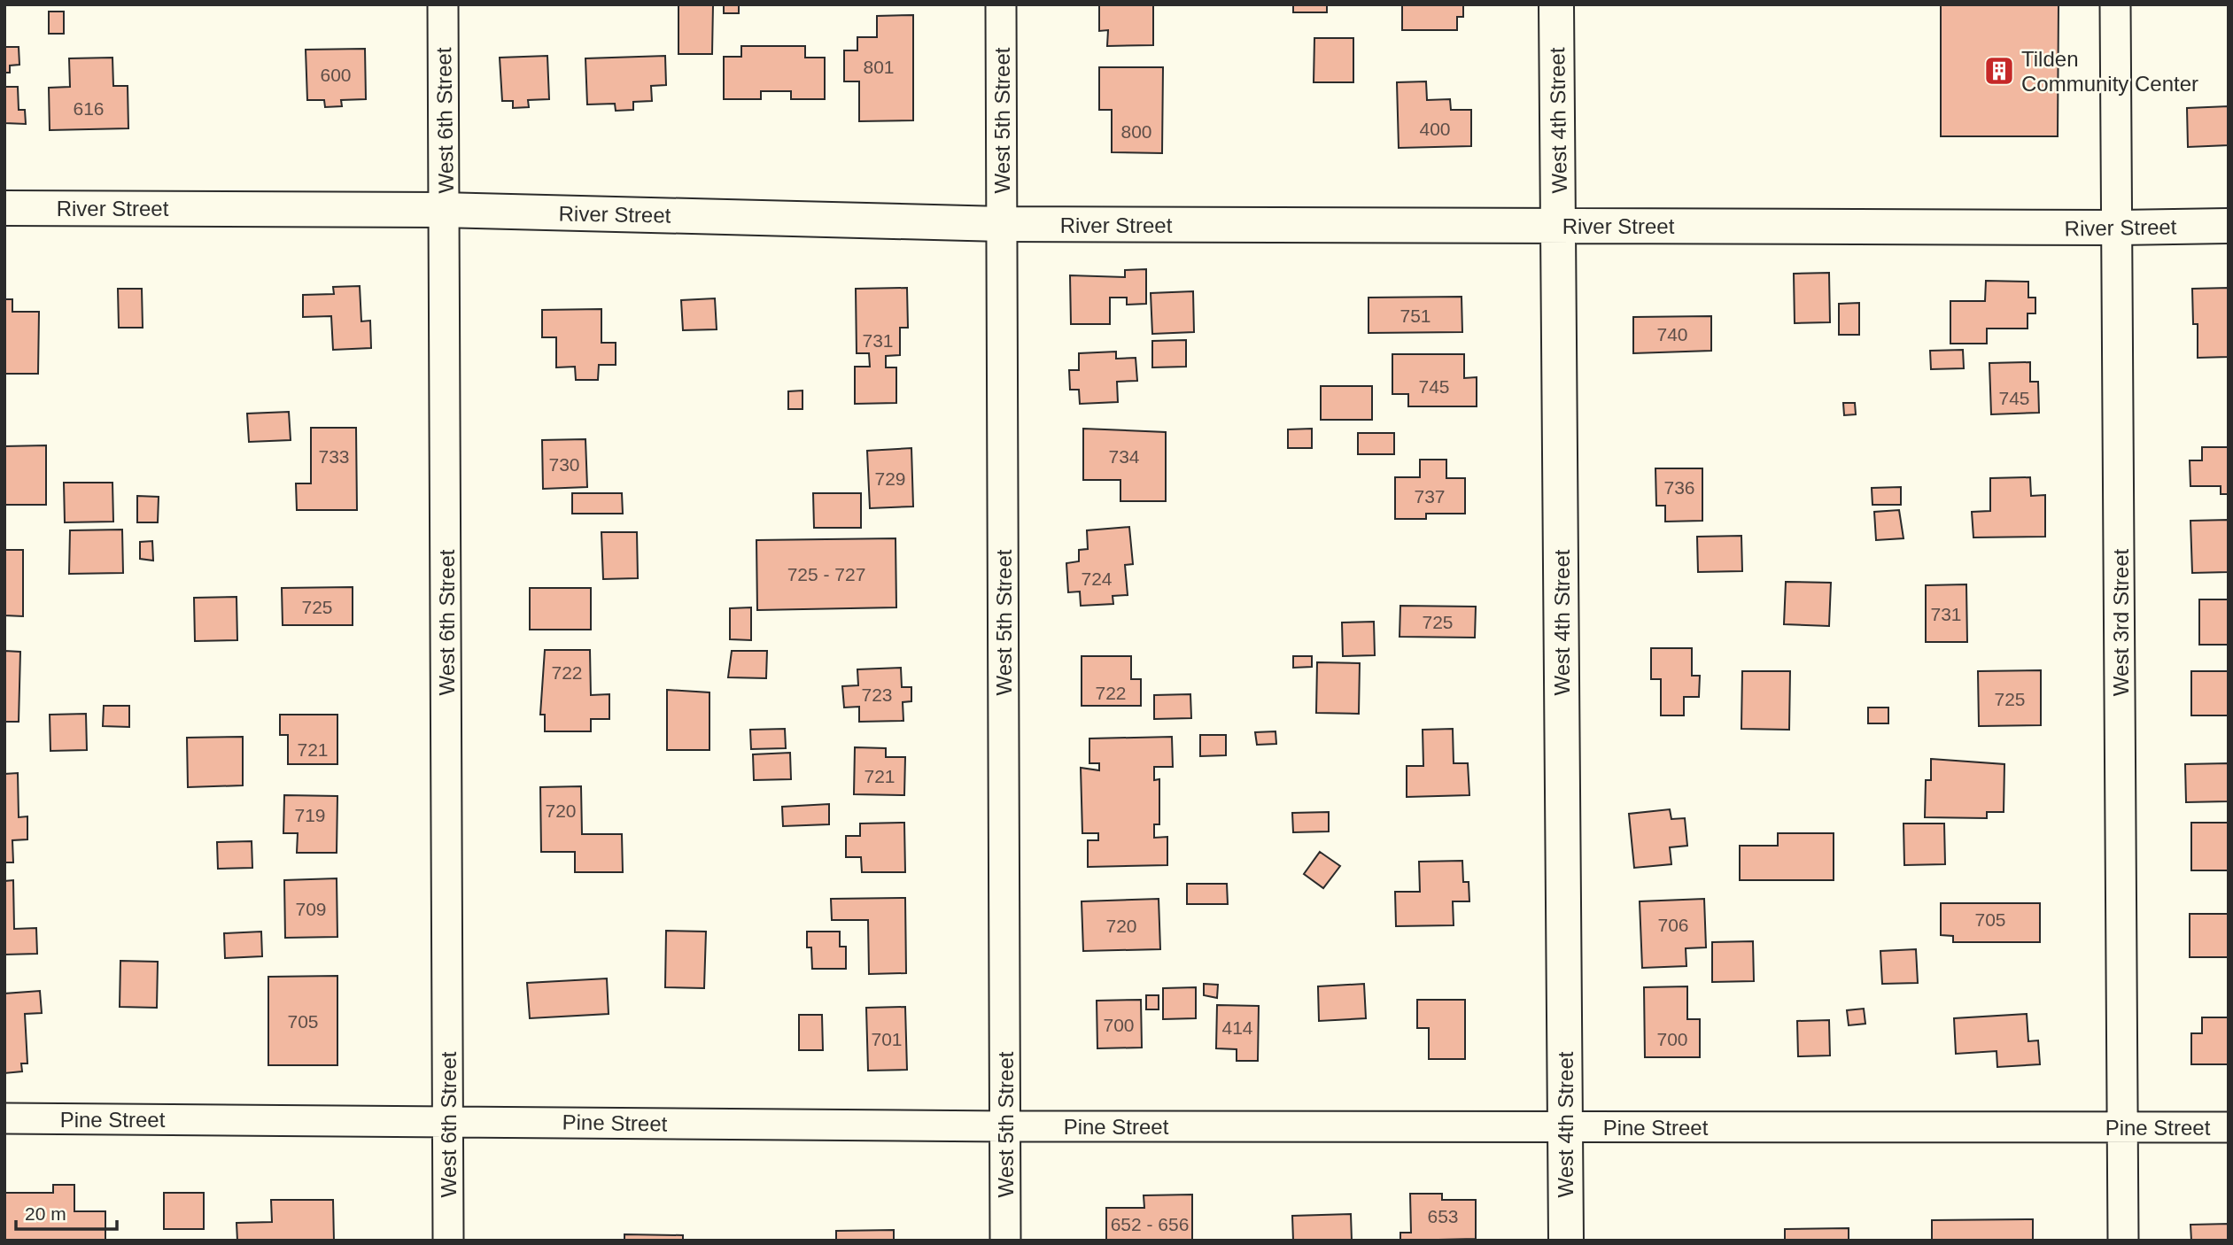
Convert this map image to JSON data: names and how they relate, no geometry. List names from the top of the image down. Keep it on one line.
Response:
{"streets":{"street":["West 6th Street","West 5th Street","West 4th Street","River Street","West 3rd Street","Pine Street"]},"crossings":[["West 6th Street","River Street"],["West 6th Street","Pine Street"],["West 5th Street","River Street"],["West 5th Street","Pine Street"],["West 4th Street","River Street"],["West 4th Street","Pine Street"],["River Street","West 3rd Street"],["West 3rd Street","Pine Street"]],"places":{"building":["Tilden Community Center"]},"house_numbers":["801","600","616","400","800","751","740","731","745","745","733","734","730","729","736","737","725 - 727","724","725","731","725","722","722","723","725","721","721","720","719","709","705","706","720","705","700","414","701","700","653","652 - 656"],"scale_bar":"20 m"}
